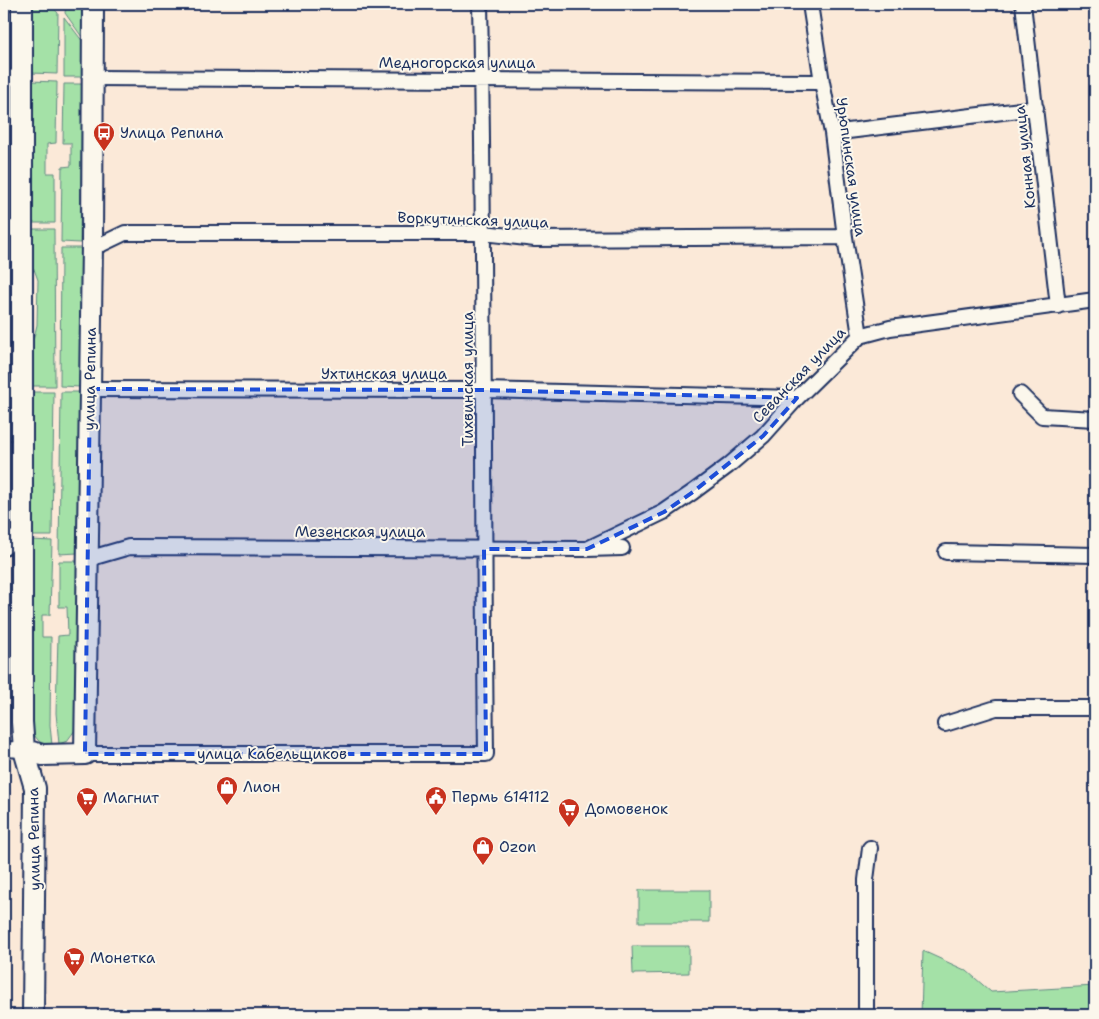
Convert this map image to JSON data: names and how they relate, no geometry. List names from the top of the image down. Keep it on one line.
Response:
{"streets":{"street":["Медногорская улица","Конная улица","Урюпинская улица","Воркутинская улица","Ухтинская улица","Севанская улица","улица Репина","Тихвинская улица","Мезенская улица","улица Кабельщиков"]},"crossings":[["Медногорская улица","Урюпинская улица"],["Медногорская улица","улица Репина"],["Медногорская улица","Тихвинская улица"],["Конная улица","Севанская улица"],["Урюпинская улица","Воркутинская улица"],["Урюпинская улица","Севанская улица"],["Воркутинская улица","Тихвинская улица"],["Ухтинская улица","Севанская улица"],["Ухтинская улица","улица Репина"],["Ухтинская улица","Тихвинская улица"],["Севанская улица","Мезенская улица"],["улица Репина","улица Кабельщиков"],["Тихвинская улица","Мезенская улица"],["Тихвинская улица","улица Кабельщиков"]],"places":{"bus stop":["Улица Репина"],"shop":["Лион","Ozon"],"public building":["Пермь 614112"],"supermarket":["Магнит","Домовенок","Монетка"]}}
